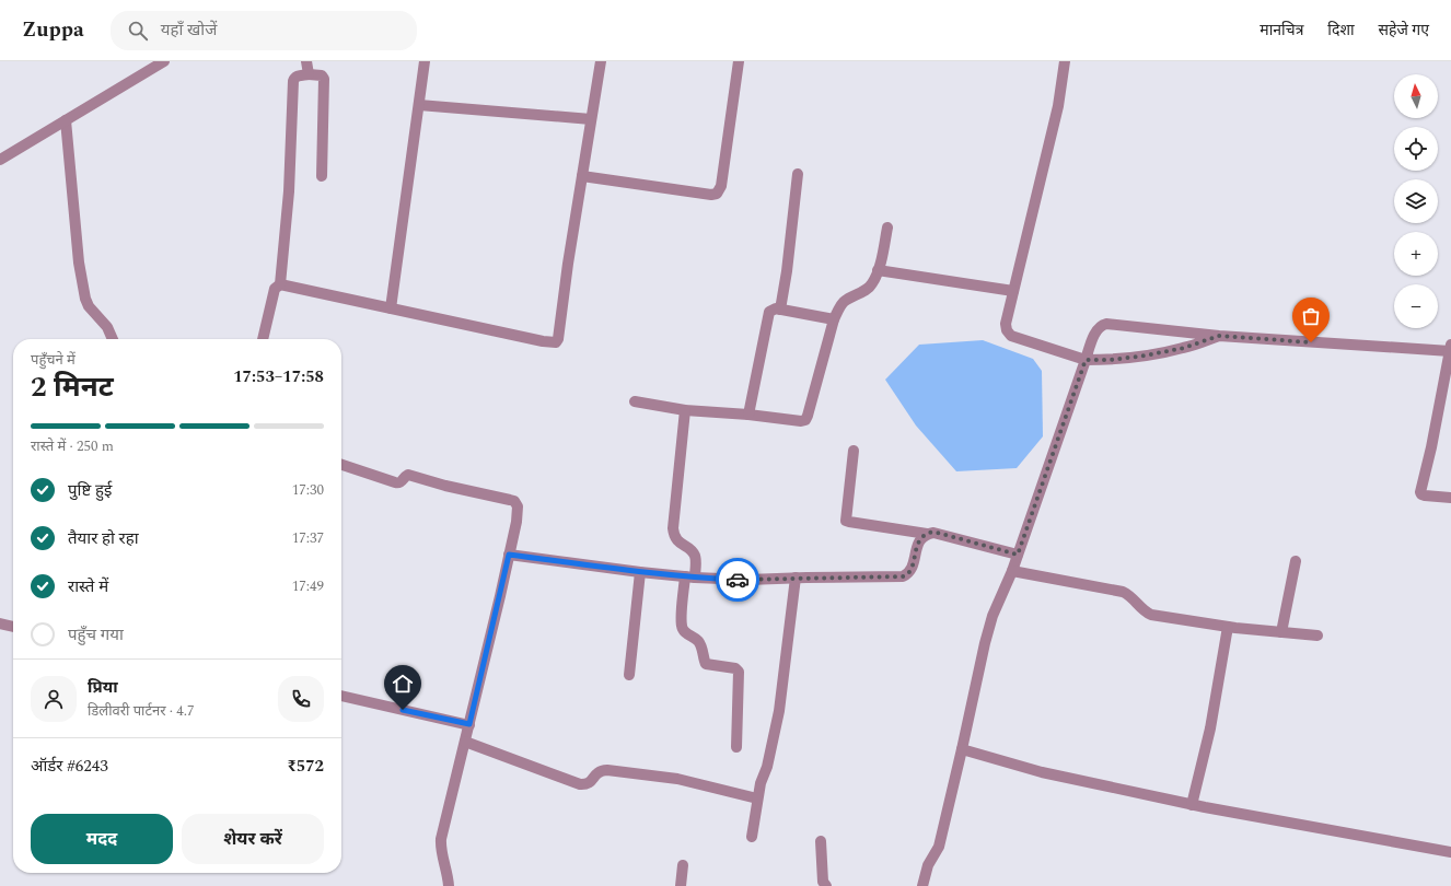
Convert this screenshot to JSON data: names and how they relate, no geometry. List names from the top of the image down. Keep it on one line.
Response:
{"north":"top","page":{"header":"Zuppa","search":"यहाँ खोजें","nav":["मानचित्र","दिशा","सहेजे गए"],"map_buttons":["+","−"],"heading":["2 मिनट","पहुँचने में","17:53–17:58"],"panel":["प्रिया","डिलीवरी पार्टनर · 4.7","ऑर्डर #6243","₹572"],"bar":"रास्ते में · 250 m","list":[["पुष्टि हुई","17:30"],["तैयार हो रहा","17:37"],["रास्ते में","17:49"],"पहुँच गया"],"buttons":["मदद","शेयर करें"]}}
